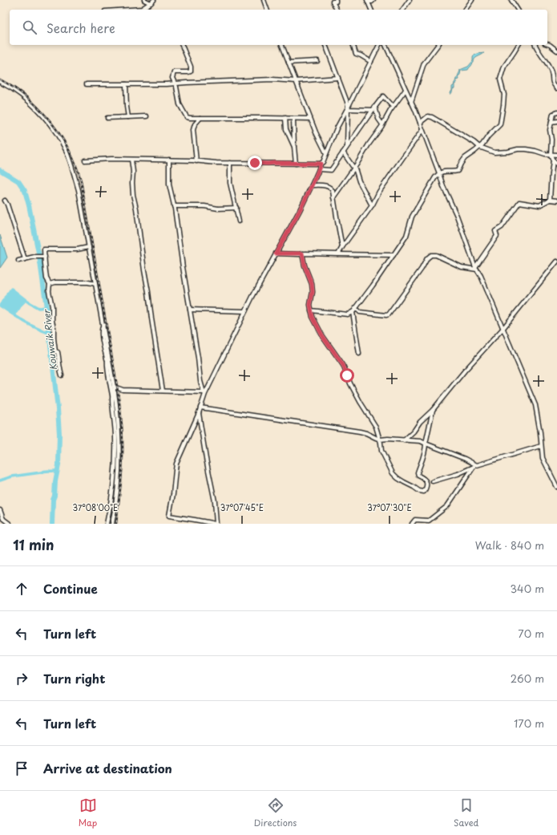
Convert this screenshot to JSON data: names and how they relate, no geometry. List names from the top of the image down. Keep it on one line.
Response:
{"water":["Kouwaik River"],"page":{"search":"Search here","heading":["11 min","Walk · 840 m"],"list":[["Continue","340 m"],["Turn left","70 m"],["Turn right","260 m"],["Turn left","170 m"],"Arrive at destination"],"nav":["Map","Directions","Saved"]},"coordinates":["37°08'00\"E","37°07'45\"E","37°07'30\"E"]}
